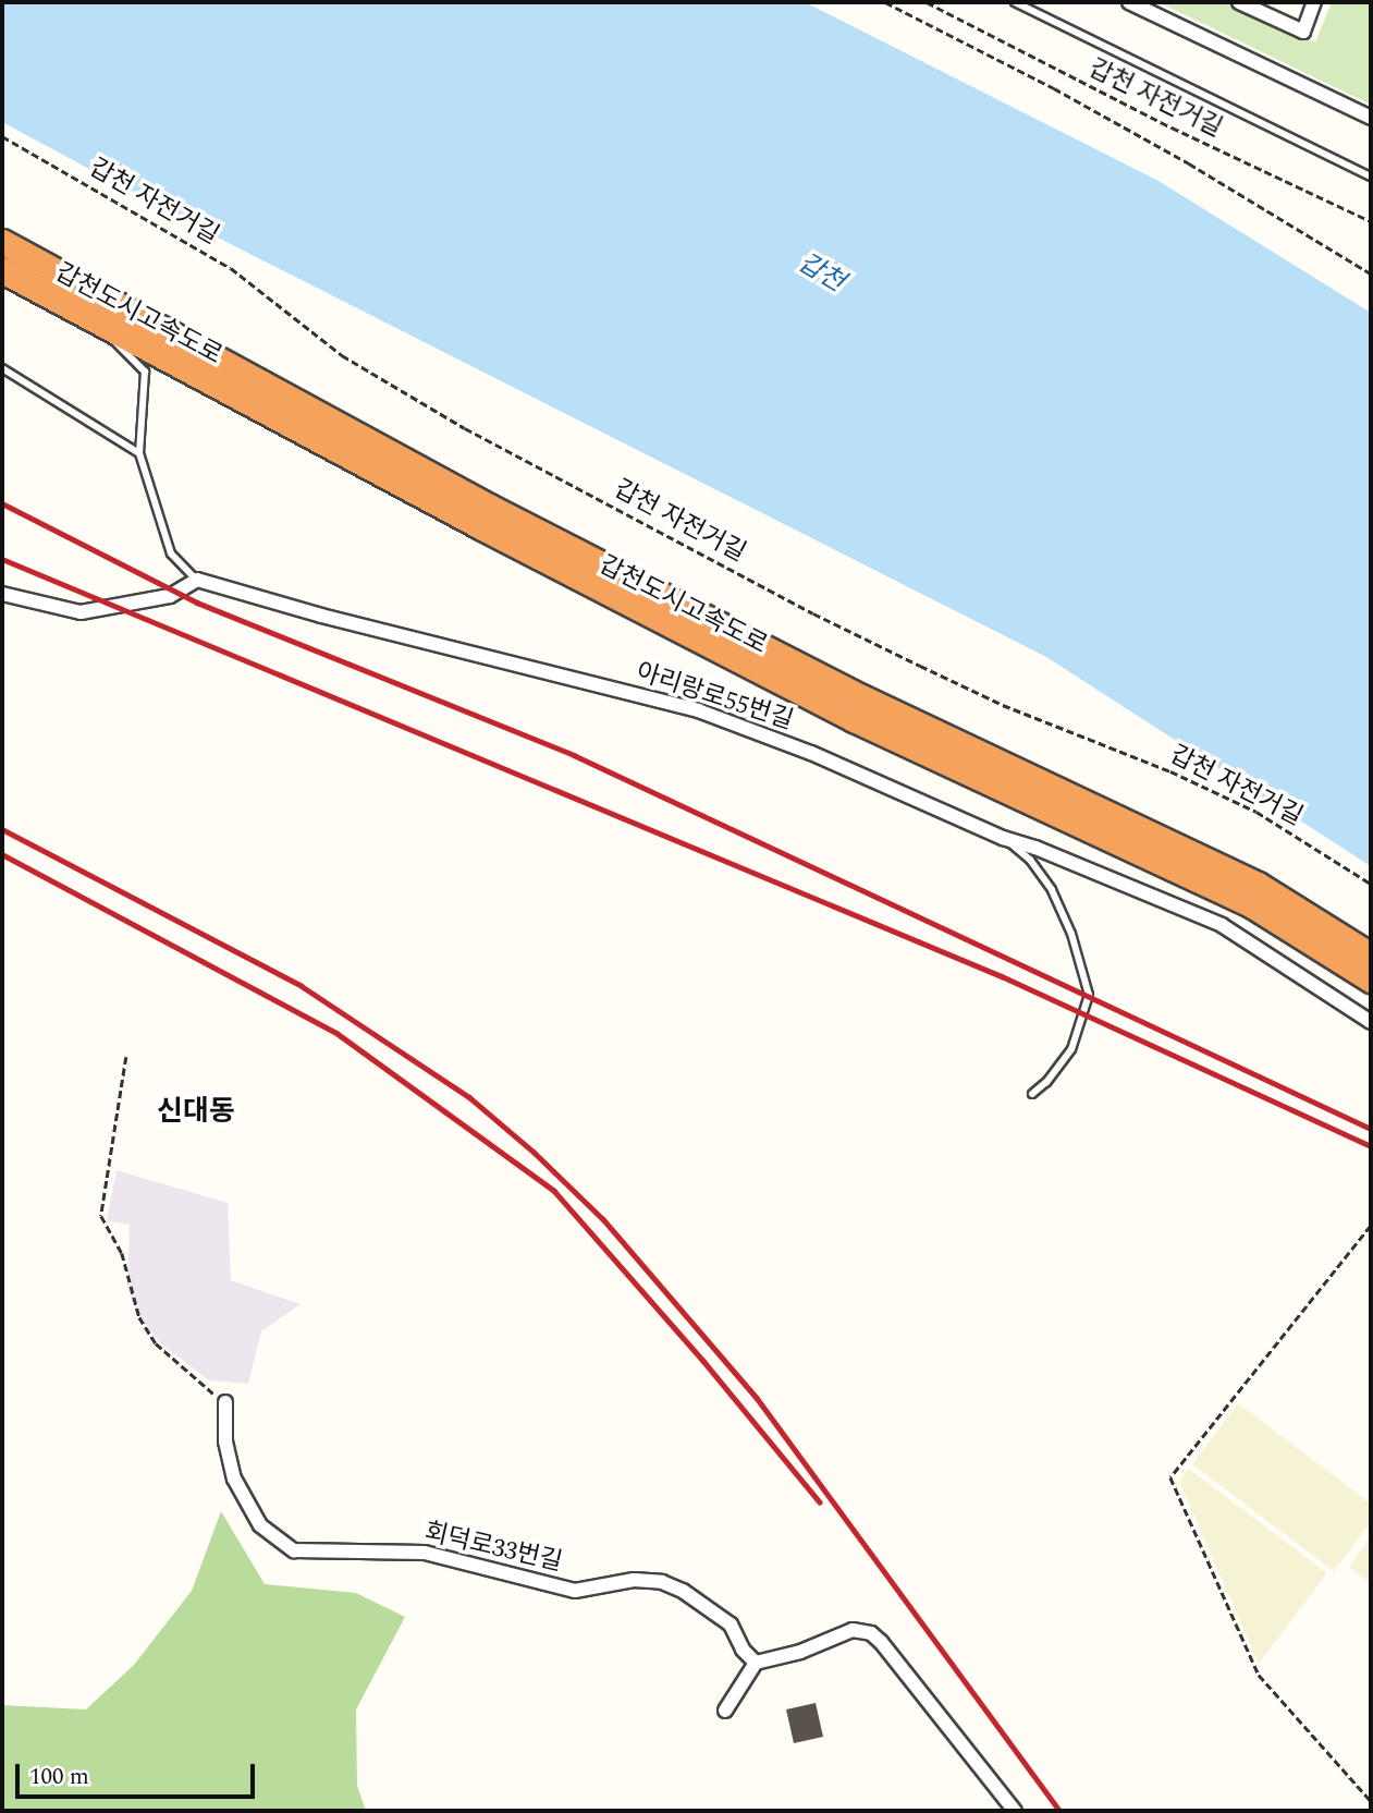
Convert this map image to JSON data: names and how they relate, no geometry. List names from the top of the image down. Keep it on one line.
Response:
{"streets":{"highway":["갑천도시고속도로"],"street":["아리랑로55번길","회덕로33번길"],"path":["갑천 자전거길"]},"districts":["신대동"],"water":["갑천"],"scale_bar":"100 m"}
